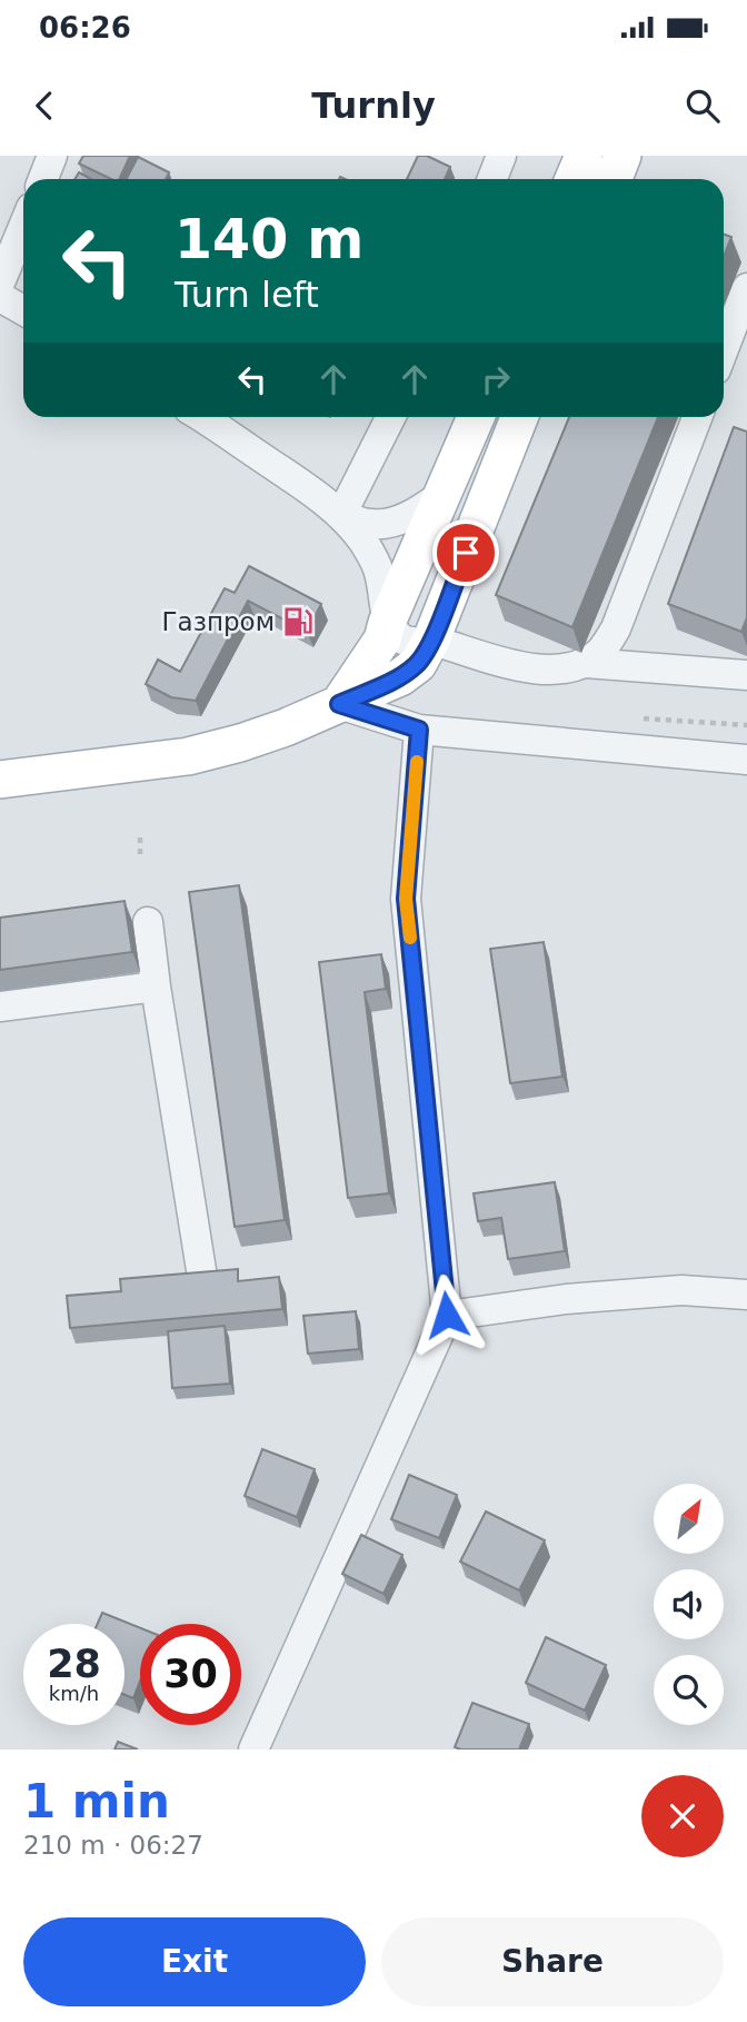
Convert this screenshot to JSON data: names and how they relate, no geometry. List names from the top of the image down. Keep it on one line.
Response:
{"places":{"fuel station":["Газпром"]},"north":"top right","page":{"status":"06:26","header":"Turnly","turn":["140 m","Turn left"],"speed":"28 km/h","limit":"30","heading":["1 min","210 m · 06:27"],"buttons":["Exit","Share"]}}
